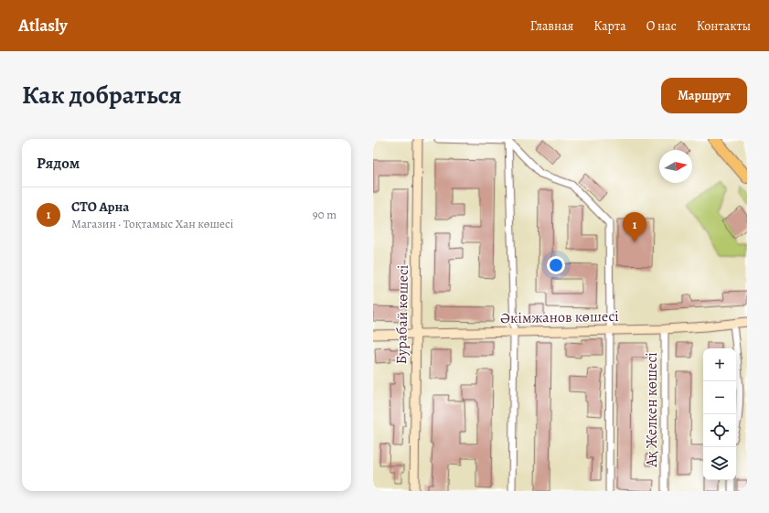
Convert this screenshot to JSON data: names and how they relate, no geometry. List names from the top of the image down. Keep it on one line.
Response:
{"streets":{"main road":["Бурабай көшесі","Әкімжанов көшесі"],"street":["Ақ Желкен көшесі"]},"crossings":[["Бурабай көшесі","Әкімжанов көшесі"],["Әкімжанов көшесі","Ақ Желкен көшесі"]],"north":"right","page":{"header":"Atlasly","nav":["Главная","Карта","О нас","Контакты"],"title":"Как добраться","buttons":"Маршрут","heading":"Рядом","list":[{"mark":"1","name":"СТО Арна","note":"Магазин · Тоқтамыс Хан көшесі","value":"90 m"}],"pins":"1","map_buttons":["+","−"]}}
